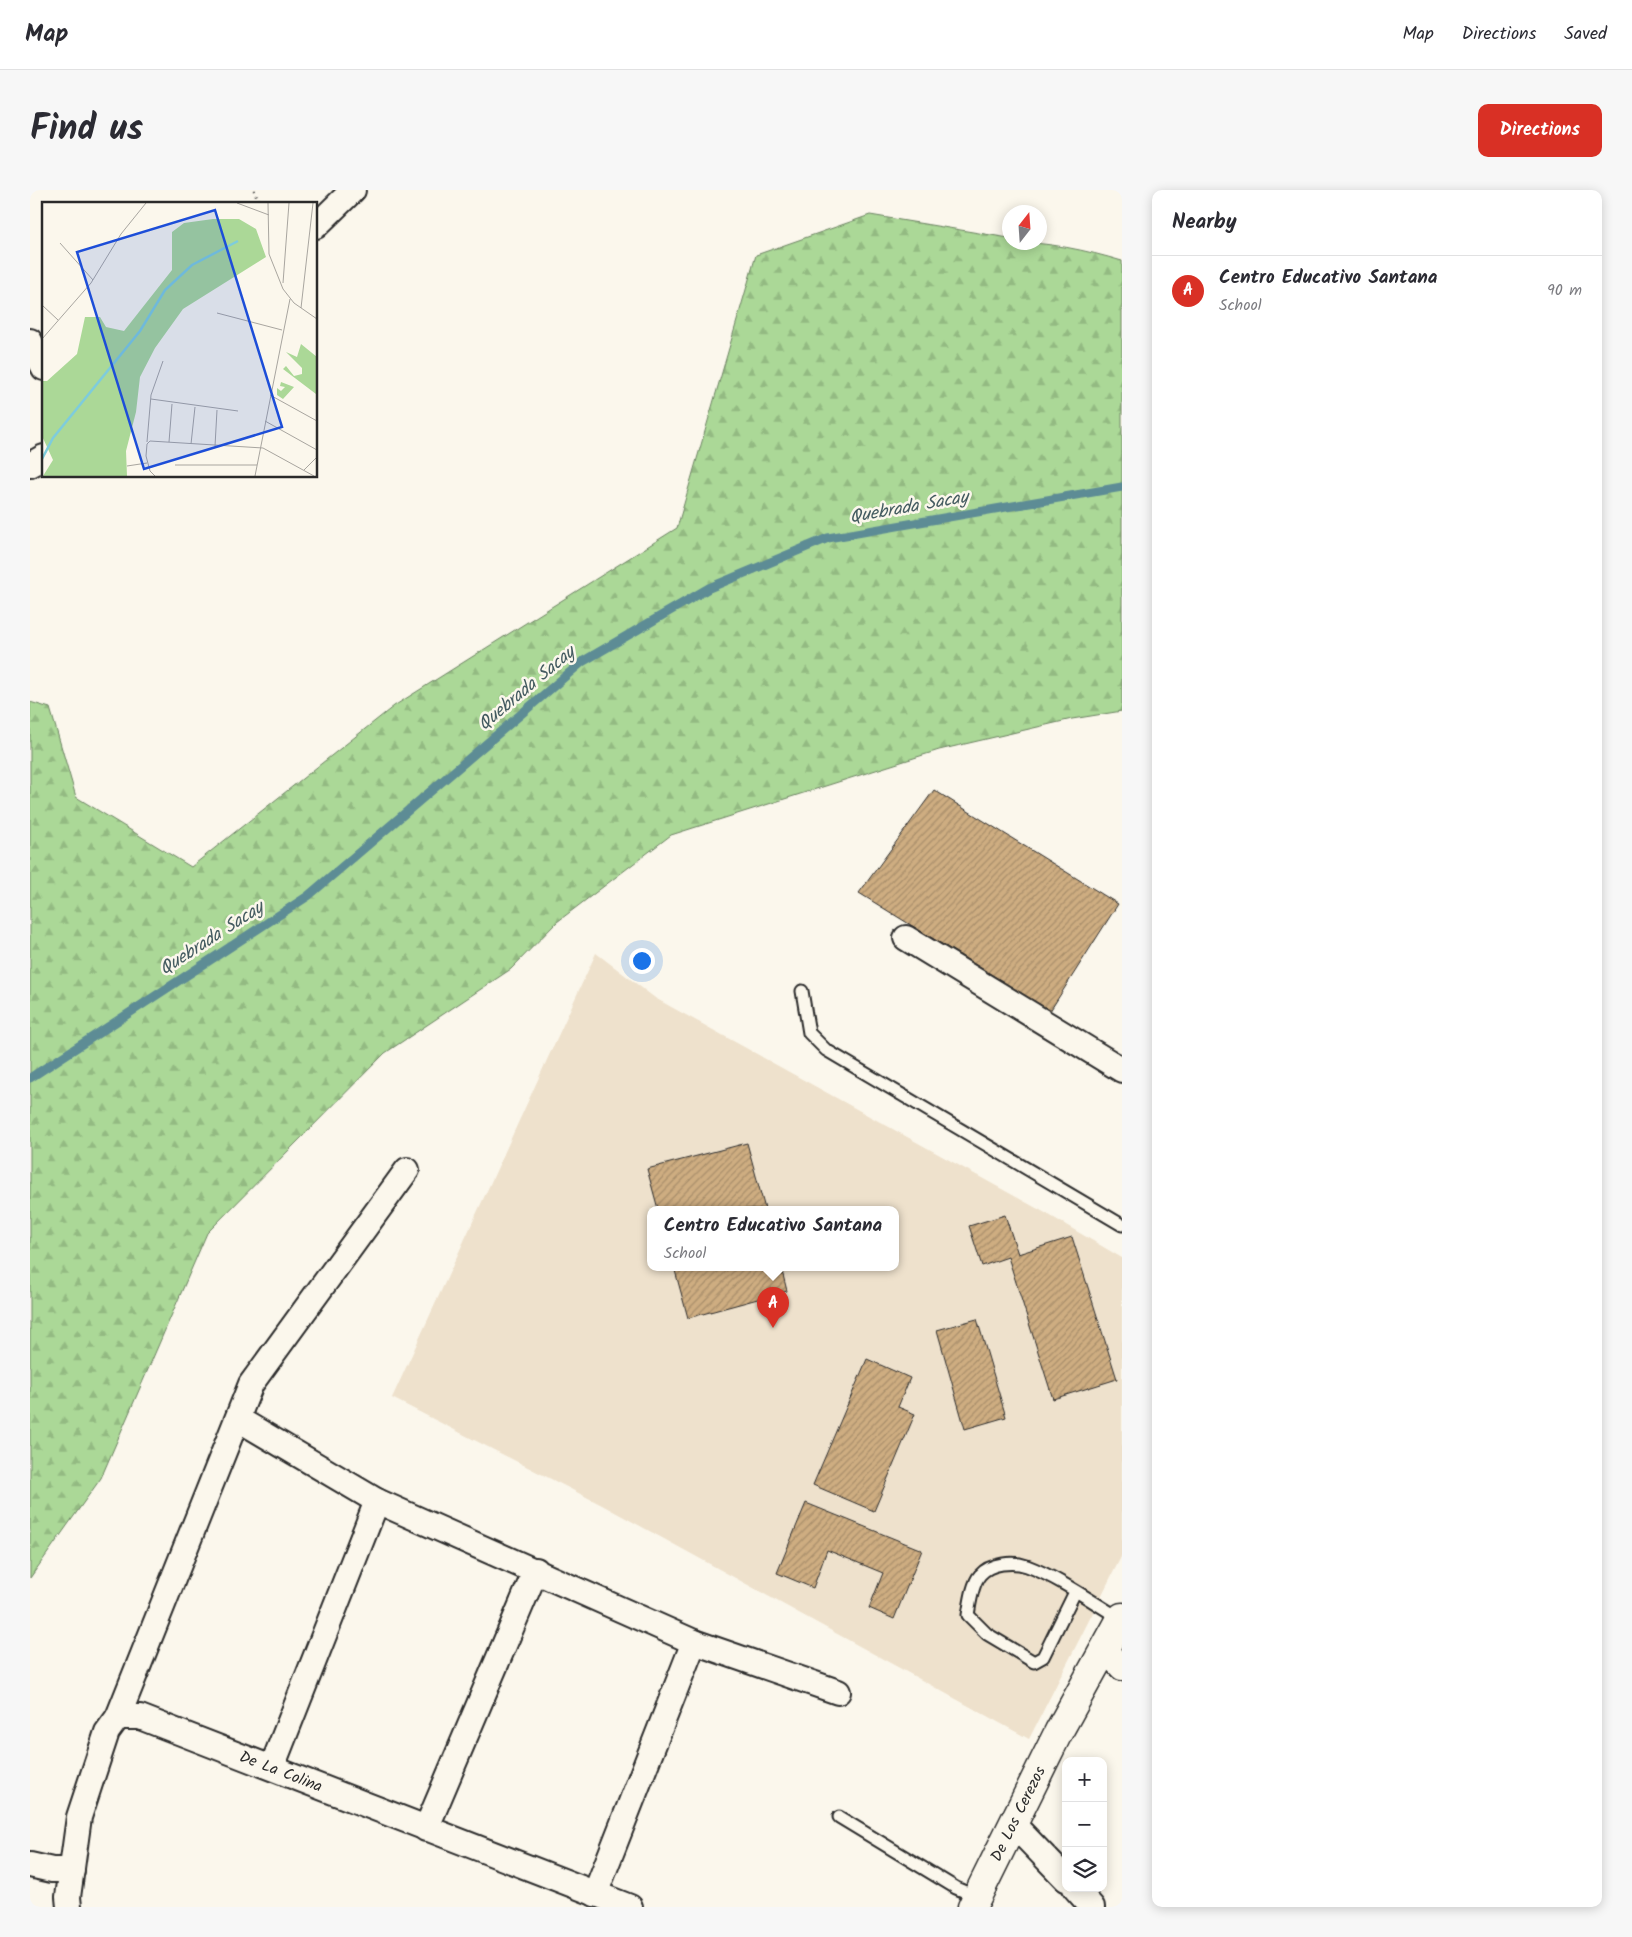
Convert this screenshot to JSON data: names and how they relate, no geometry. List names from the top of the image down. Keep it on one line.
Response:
{"streets":{"street":["De La Colina","De Los Cerezos"]},"water":["Quebrada Sacay"],"north":"top","page":{"header":"Map","nav":["Map","Directions","Saved"],"title":"Find us","buttons":"Directions","heading":"Nearby","list":[{"mark":"A","name":"Centro Educativo Santana","note":"School","value":"90 m"}],"popup":["Centro Educativo Santana","School"],"pins":"A","map_buttons":["+","−"]}}
